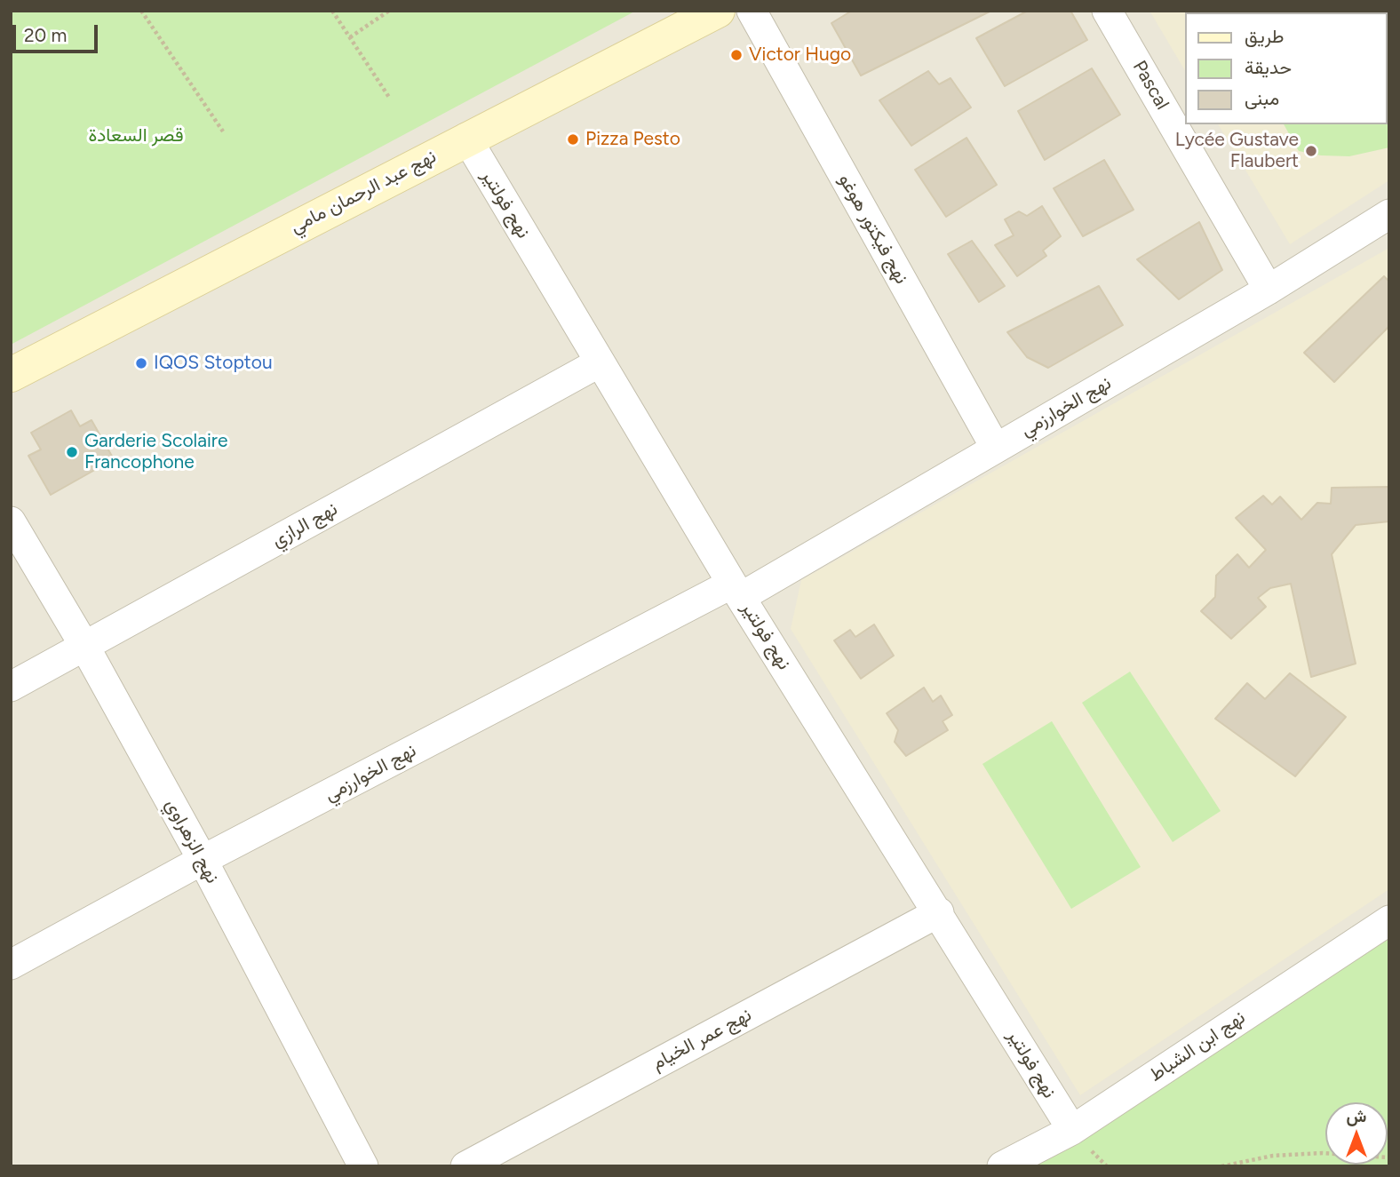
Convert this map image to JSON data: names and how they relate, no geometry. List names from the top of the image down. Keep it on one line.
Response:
{"streets":{"street":["Pascal","نهج عبد الرحمان مامي","نهج فولتير","نهج فيكتور هوغو","نهج الخوارزمي","نهج الرازي","نهج الزهراوي","نهج عمر الخيام","نهج ابن الشباط"]},"crossings":[["Pascal","نهج الخوارزمي"],["نهج عبد الرحمان مامي","نهج فولتير"],["نهج فولتير","نهج الخوارزمي"],["نهج فولتير","نهج الرازي"],["نهج فولتير","نهج عمر الخيام"],["نهج فولتير","نهج ابن الشباط"],["نهج فيكتور هوغو","نهج الخوارزمي"],["نهج الخوارزمي","نهج الزهراوي"],["نهج الرازي","نهج الزهراوي"]],"parks":["قصر السعادة"],"places":["Victor Hugo","Pizza Pesto","Lycée Gustave Flaubert","IQOS Stoptou","Garderie Scolaire Francophone"],"legend":["طريق","حديقة","مبنى"],"scale_bar":"20 m","north":"top"}
